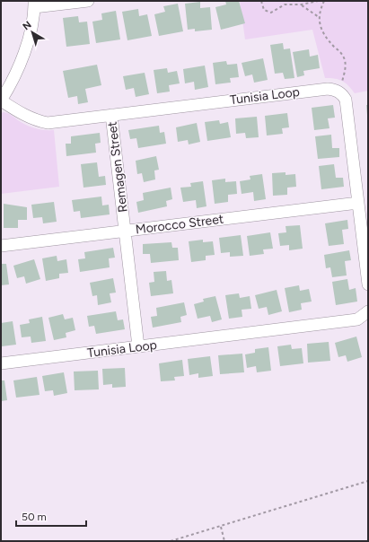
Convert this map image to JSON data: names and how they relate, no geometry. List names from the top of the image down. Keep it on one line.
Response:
{"streets":{"street":["Tunisia Loop","Remagen Street","Morocco Street"]},"crossings":[["Tunisia Loop","Remagen Street"],["Remagen Street","Morocco Street"]],"scale_bar":"50 m","north":"top left"}
